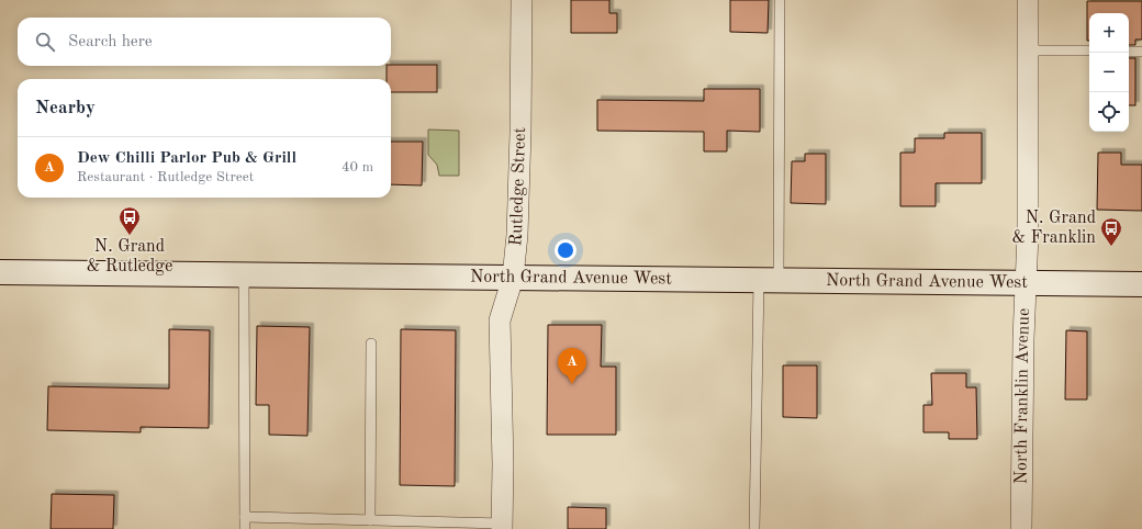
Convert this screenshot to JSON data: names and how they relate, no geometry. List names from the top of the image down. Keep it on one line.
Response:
{"streets":{"main road":["North Grand Avenue West"],"street":["Rutledge Street","North Franklin Avenue"]},"crossings":[["Rutledge Street","North Grand Avenue West"],["North Grand Avenue West","North Franklin Avenue"]],"places":{"bus stop":["N. Grand & Rutledge","N. Grand & Franklin"]},"page":{"map_buttons":["+","−"],"search":"Search here","heading":"Nearby","list":[{"mark":"A","name":"Dew Chilli Parlor Pub & Grill","note":"Restaurant · Rutledge Street","value":"40 m"}],"pins":"A"}}
